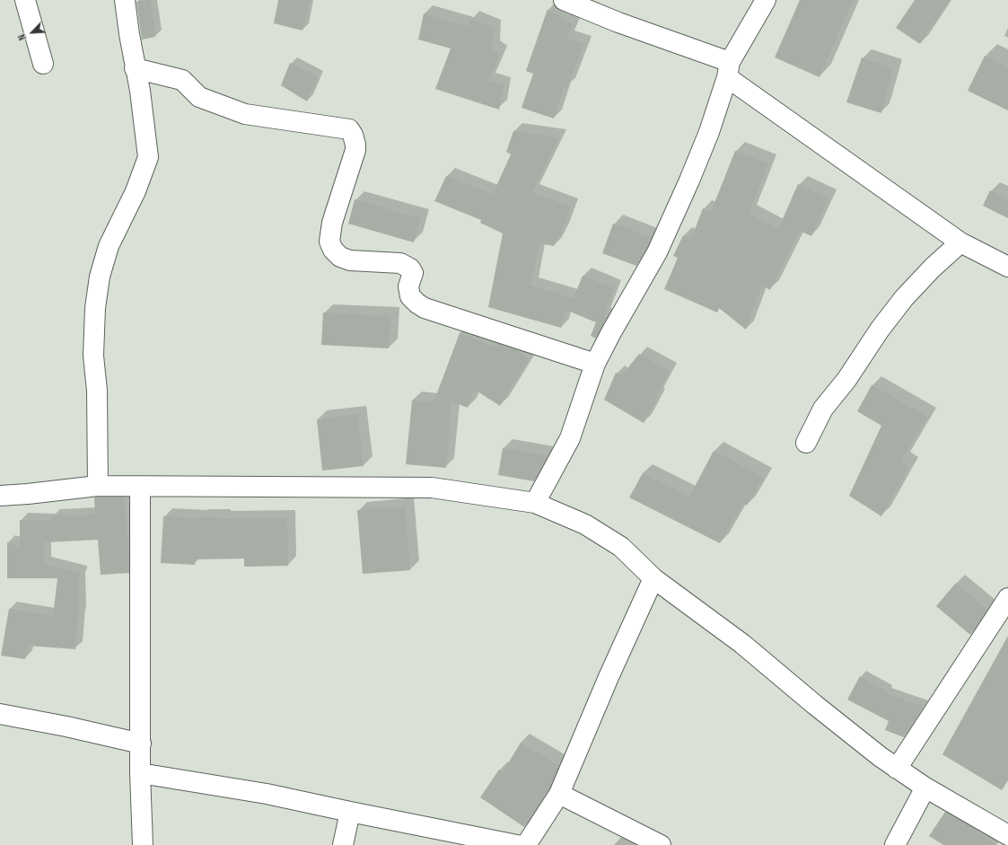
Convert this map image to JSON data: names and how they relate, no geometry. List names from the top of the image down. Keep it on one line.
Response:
{"north":"bottom left"}
